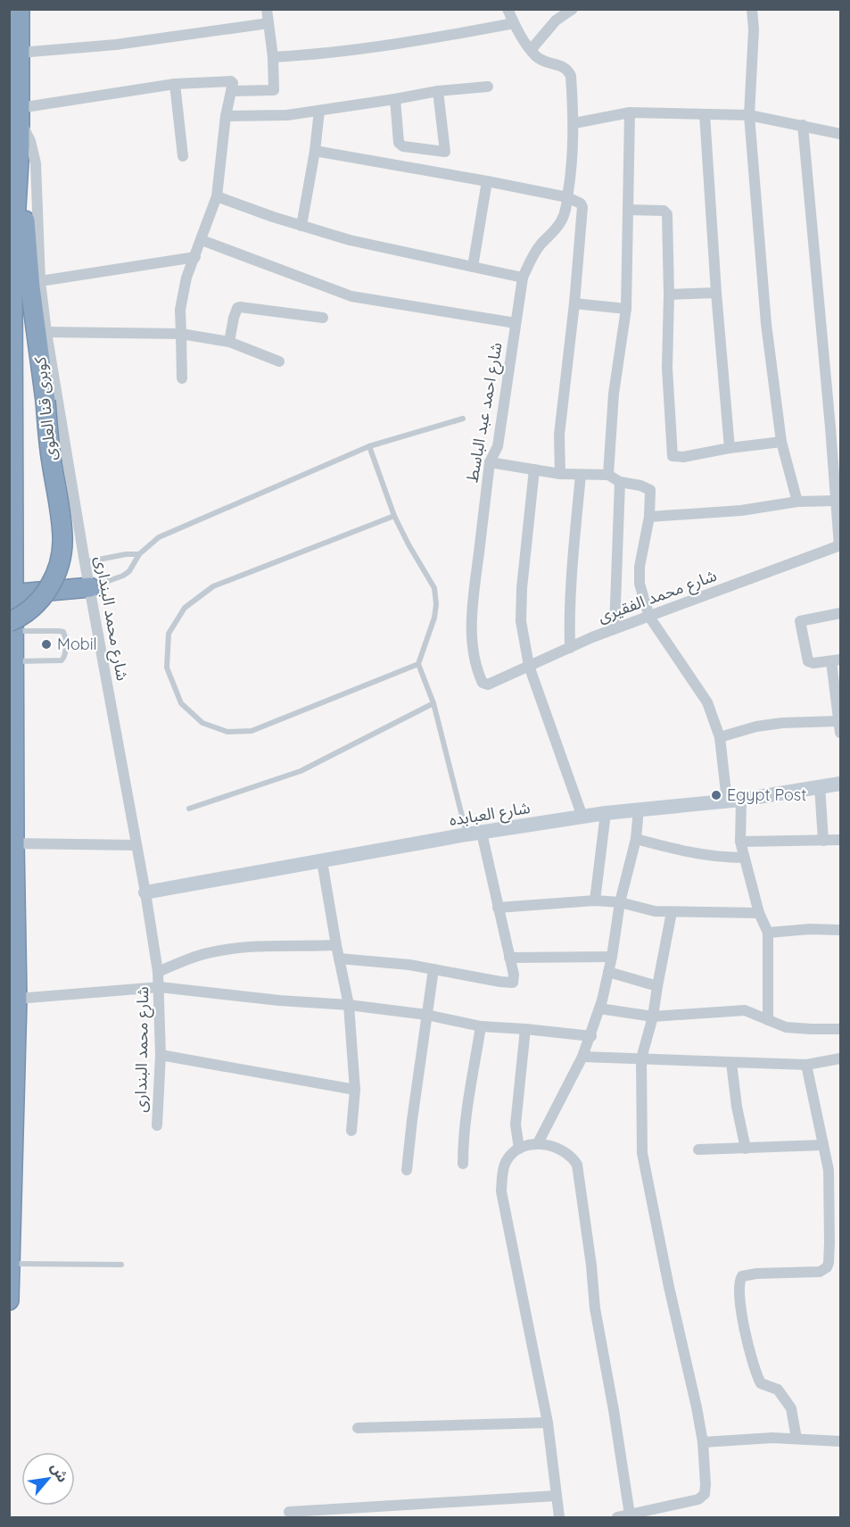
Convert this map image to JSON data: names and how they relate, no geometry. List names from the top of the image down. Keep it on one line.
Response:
{"streets":{"highway":["كوبرى قنا العلوى"],"street":["شارع احمد عبد الباسط","شارع محمد الفقيرى","شارع محمد البندارى","شارع العبابده"]},"crossings":[["شارع احمد عبد الباسط","شارع محمد الفقيرى"],["شارع محمد البندارى","شارع العبابده"]],"places":["Mobil","Egypt Post"],"north":"top right"}
